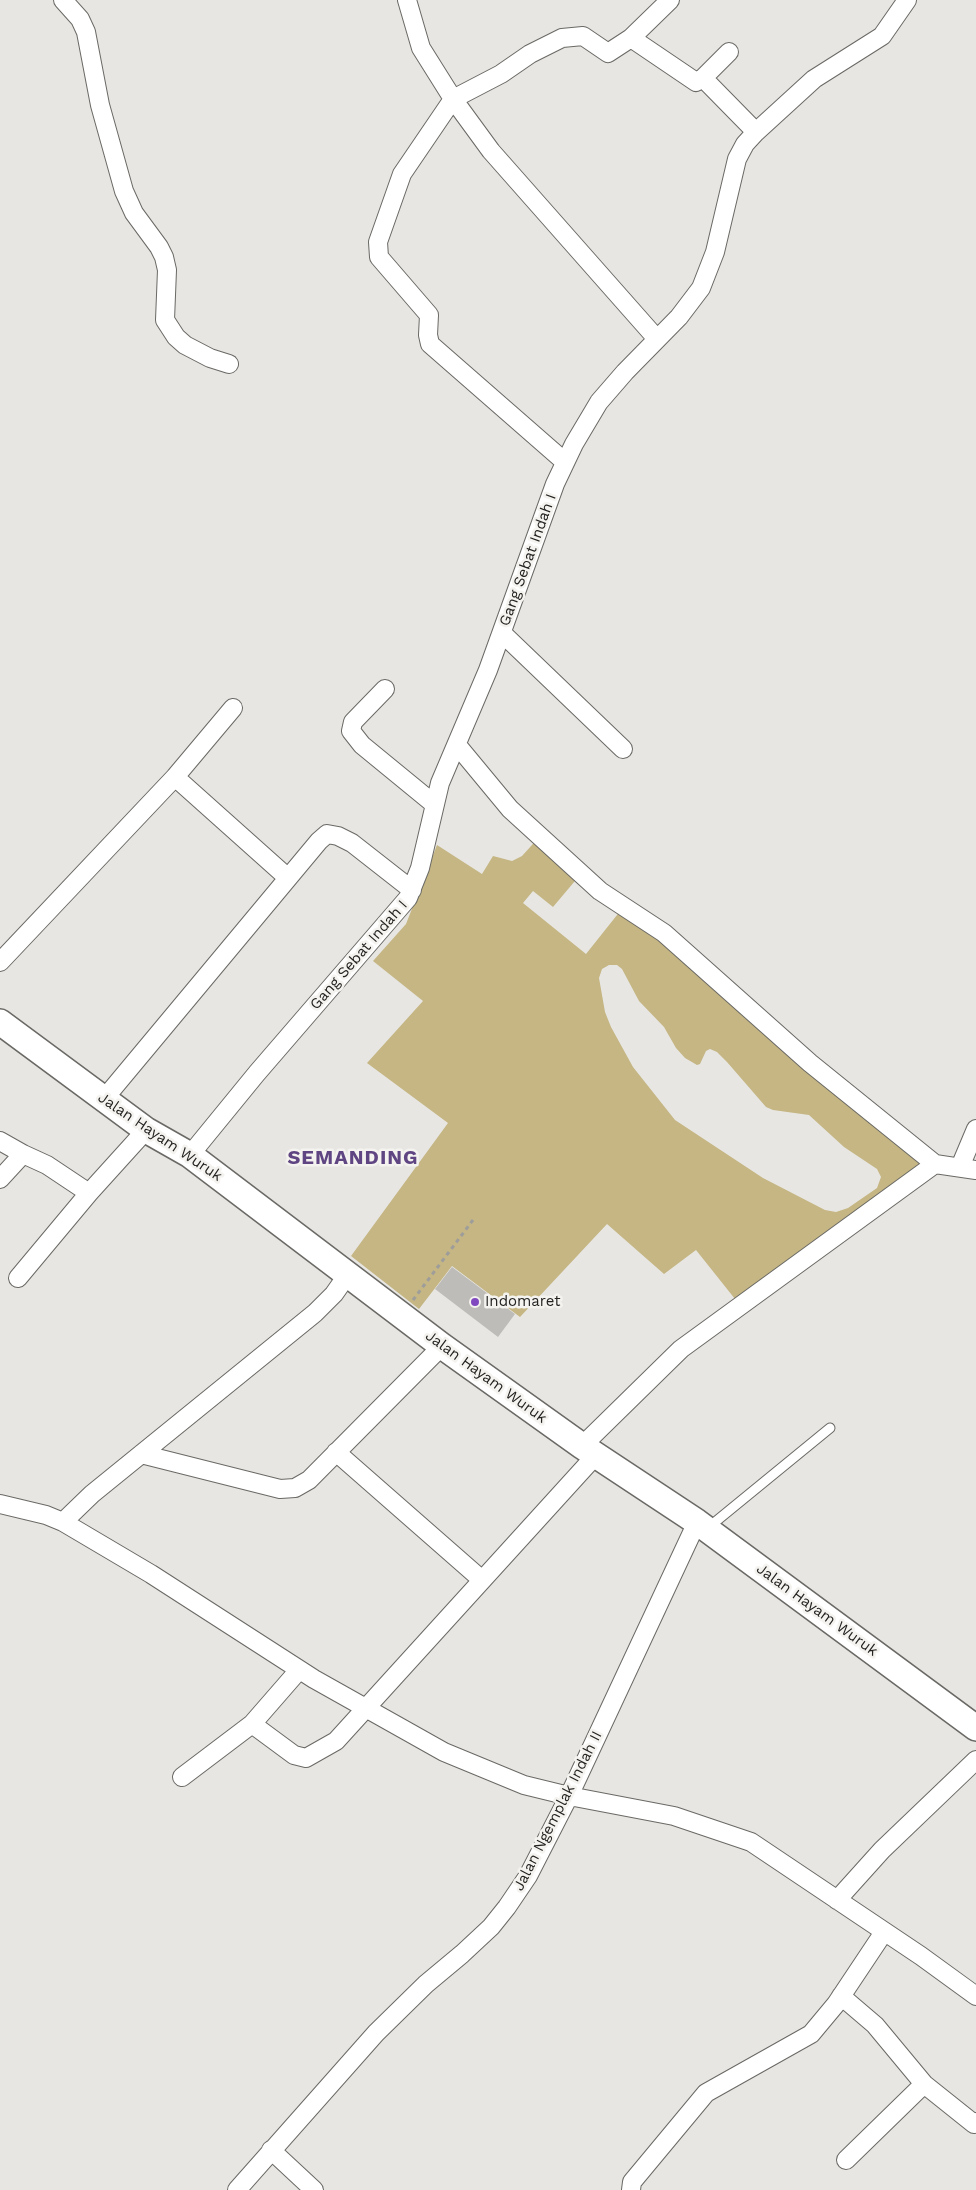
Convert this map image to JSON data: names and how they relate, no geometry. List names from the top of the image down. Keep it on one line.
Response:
{"streets":{"main road":["Jalan Hayam Wuruk"],"street":["Gang Sebat Indah I","Jalan Ngemplak Indah II"]},"crossings":[["Gang Sebat Indah I","Jalan Hayam Wuruk"],["Jalan Hayam Wuruk","Jalan Ngemplak Indah II"]],"districts":["SEMANDING"],"places":["Indomaret"]}
